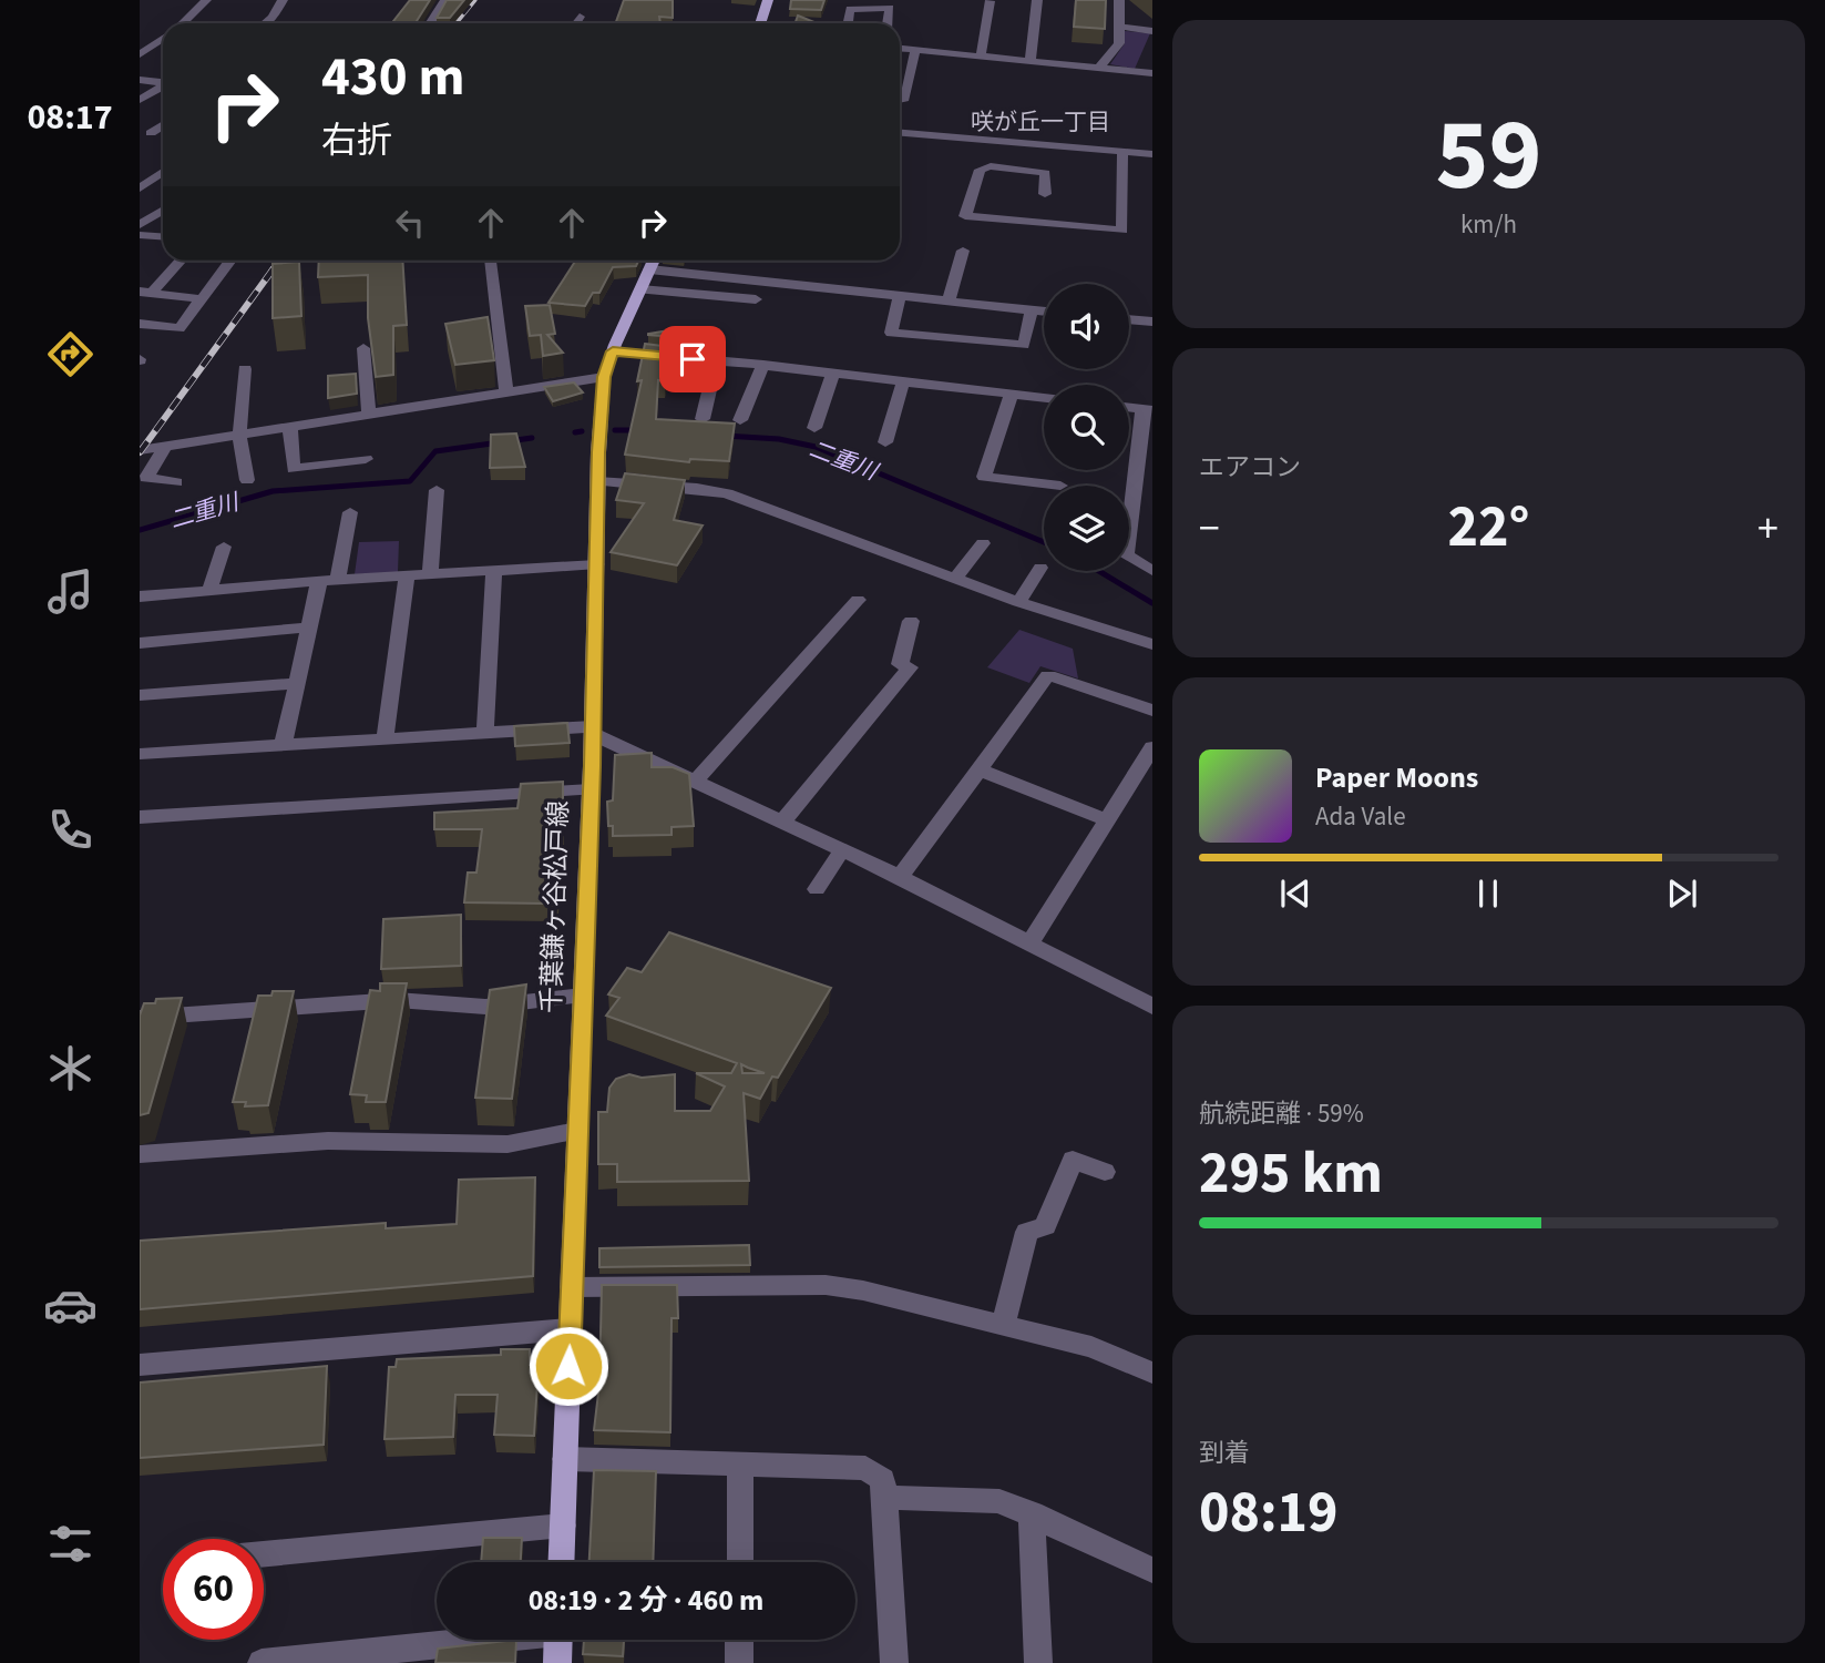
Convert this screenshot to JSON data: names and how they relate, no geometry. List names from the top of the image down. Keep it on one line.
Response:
{"streets":{"main road":["千葉鎌ヶ谷松戸線"]},"districts":["咲が丘一丁目"],"water":["二重川"],"page":{"tabs":"08:17","tile":[["59","km/h"],"エアコン",["航続距離 · 59%","295 km"],["到着","08:19"]],"turn":["430 m","右折"],"heat":["−","22°","+"],"song":["Paper Moons","Ada Vale"],"limit":"60","trip":"08:19 · 2 分 · 460 m"}}
